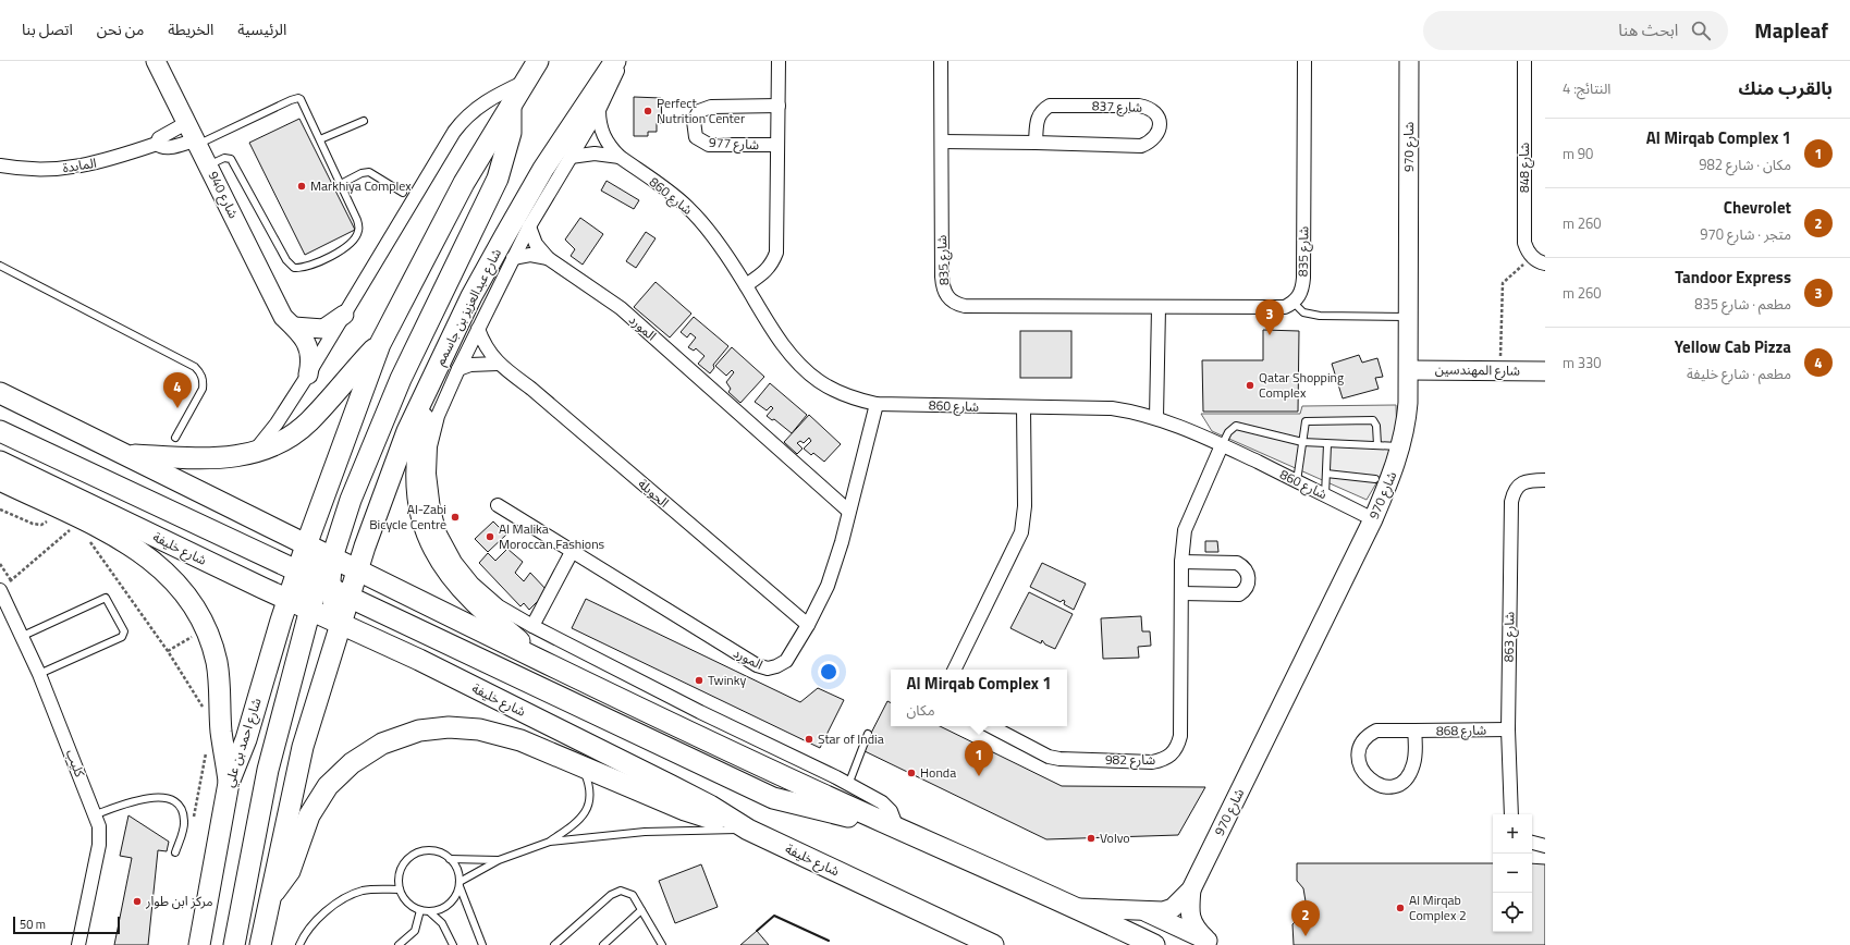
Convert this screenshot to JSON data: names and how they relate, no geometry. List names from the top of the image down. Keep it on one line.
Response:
{"streets":{"main road":["شارع عبدالعزيز بن جاسمم","شارع خليفة","شارع احمد بن علي"],"street":["شارع 837","شارع 977","شارع 970","المايدة","شارع 848","شارع 940","شارع 860","شارع 835","المورد","شارع المهندسين","الحويلة","شارع 863","شارع 868","شارع 982","كليب"]},"crossings":[["شارع 837","شارع 835"],["شارع 977","شارع 860"],["شارع 970","شارع 860"],["شارع 970","شارع المهندسين"],["المايدة","شارع 940"],["شارع 860","شارع عبدالعزيز بن جاسمم"],["شارع 860","المورد"],["شارع 860","شارع 982"],["شارع عبدالعزيز بن جاسمم","المورد"],["شارع عبدالعزيز بن جاسمم","الحويلة"],["المورد","الحويلة"],["شارع خليفة","شارع احمد بن علي"],["شارع 863","شارع 868"]],"places":["Perfect Nutrition Center","Markhiya Complex","Qatar Shopping Complex","Al-Zabi Bicycle Centre","Al Malika Moroccan Fashions","Twinky","Star of India","Honda","Volvo","مركز ابن طوار","Al Mirqab Complex 2"],"scale_bar":"50 m","page":{"header":"Mapleaf","search":"ابحث هنا","nav":["الرئيسية","الخريطة","من نحن","اتصل بنا"],"heading":["بالقرب منك","النتائج: 4"],"list":[{"mark":"1","name":"Al Mirqab Complex 1","note":"مكان · شارع 982","value":"90 m"},{"mark":"2","name":"Chevrolet","note":"متجر · شارع 970","value":"260 m"},{"mark":"3","name":"Tandoor Express","note":"مطعم · شارع 835","value":"260 m"},{"mark":"4","name":"Yellow Cab Pizza","note":"مطعم · شارع خليفة","value":"330 m"}],"pins":["3","4","1","2"],"popup":["Al Mirqab Complex 1","مكان"],"map_buttons":["+","−"],"scale":"50 m"}}
